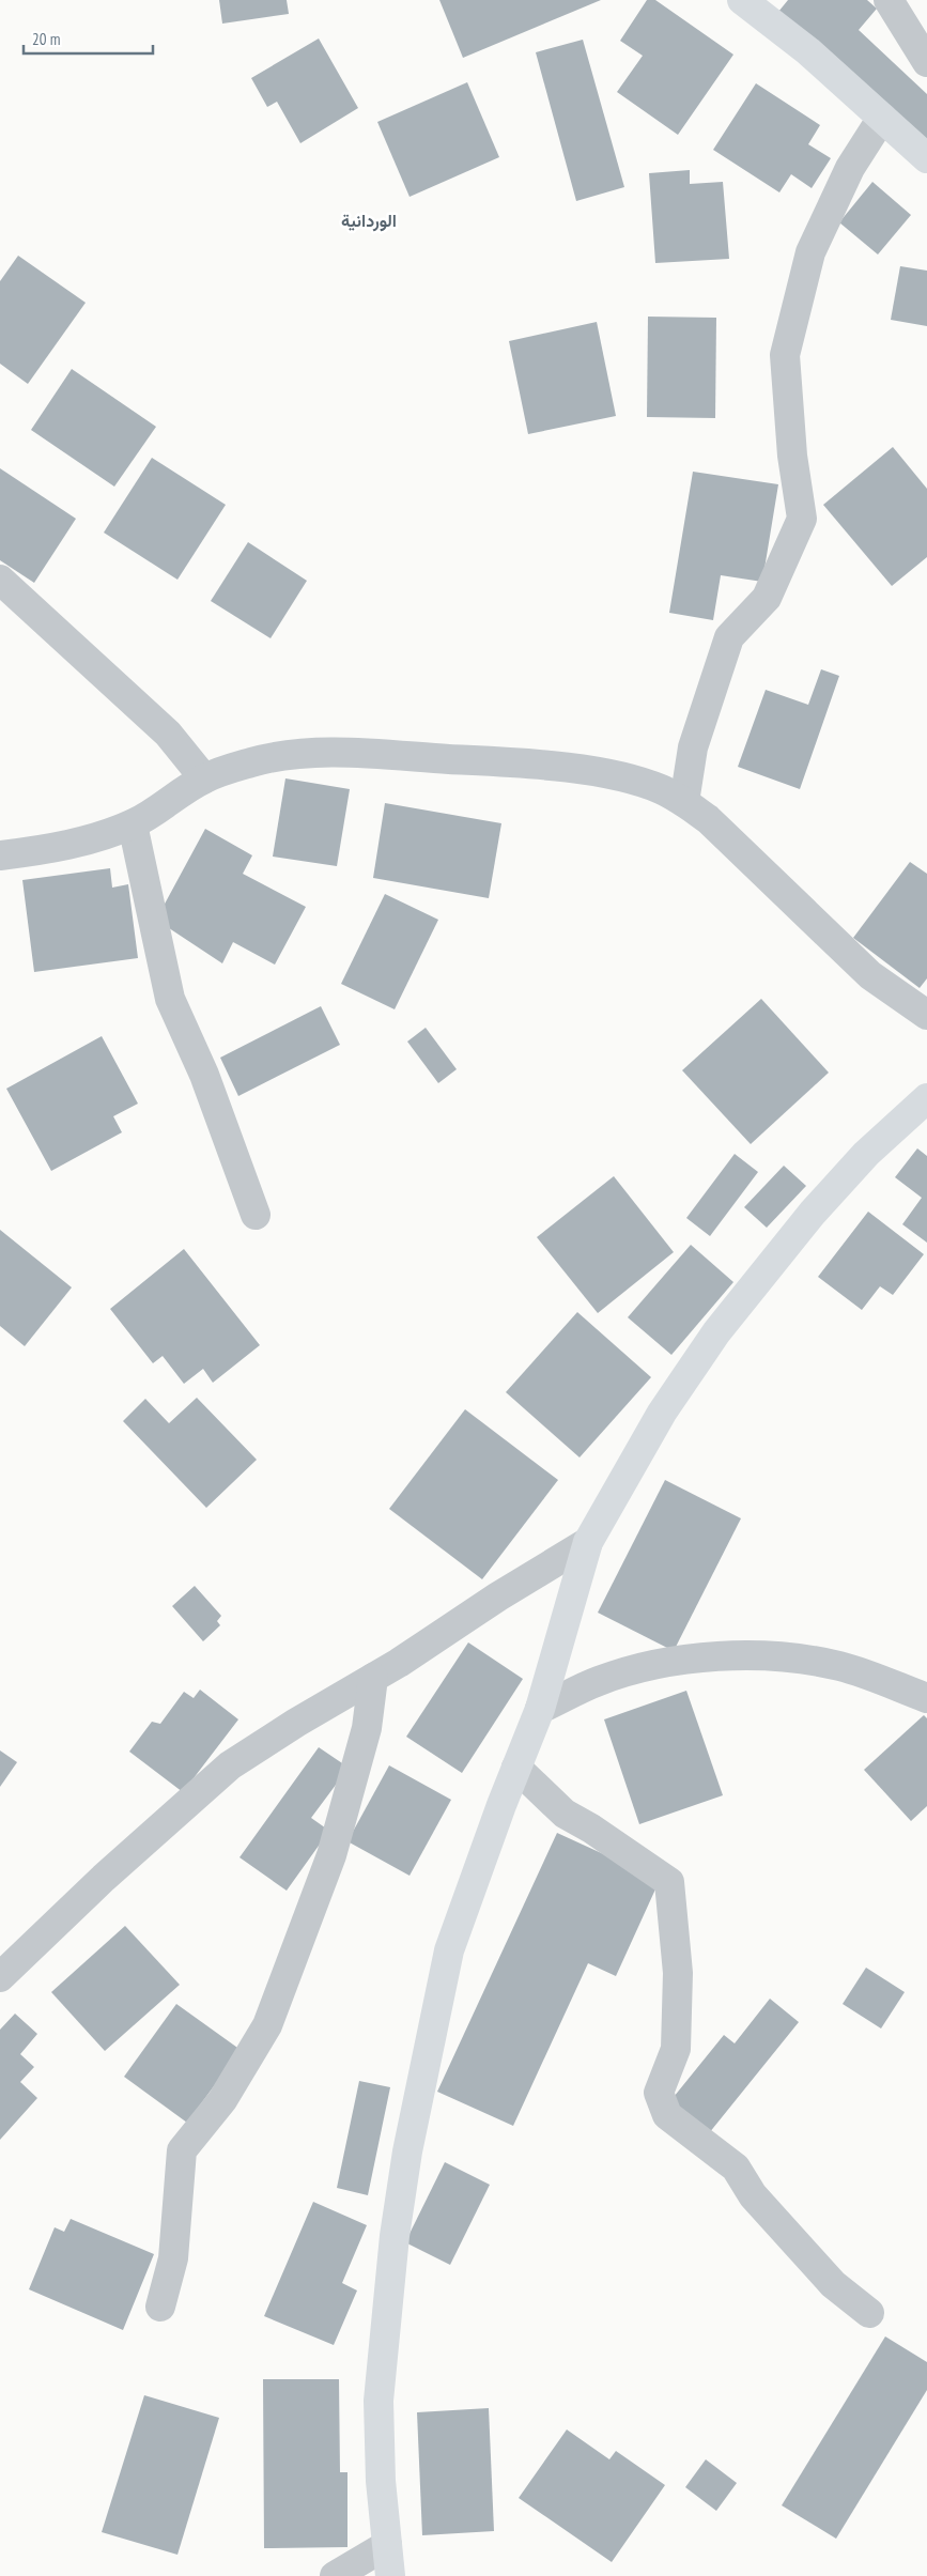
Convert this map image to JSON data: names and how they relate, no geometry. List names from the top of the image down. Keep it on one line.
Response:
{"districts":["الوردانية"],"scale_bar":"20 m"}
